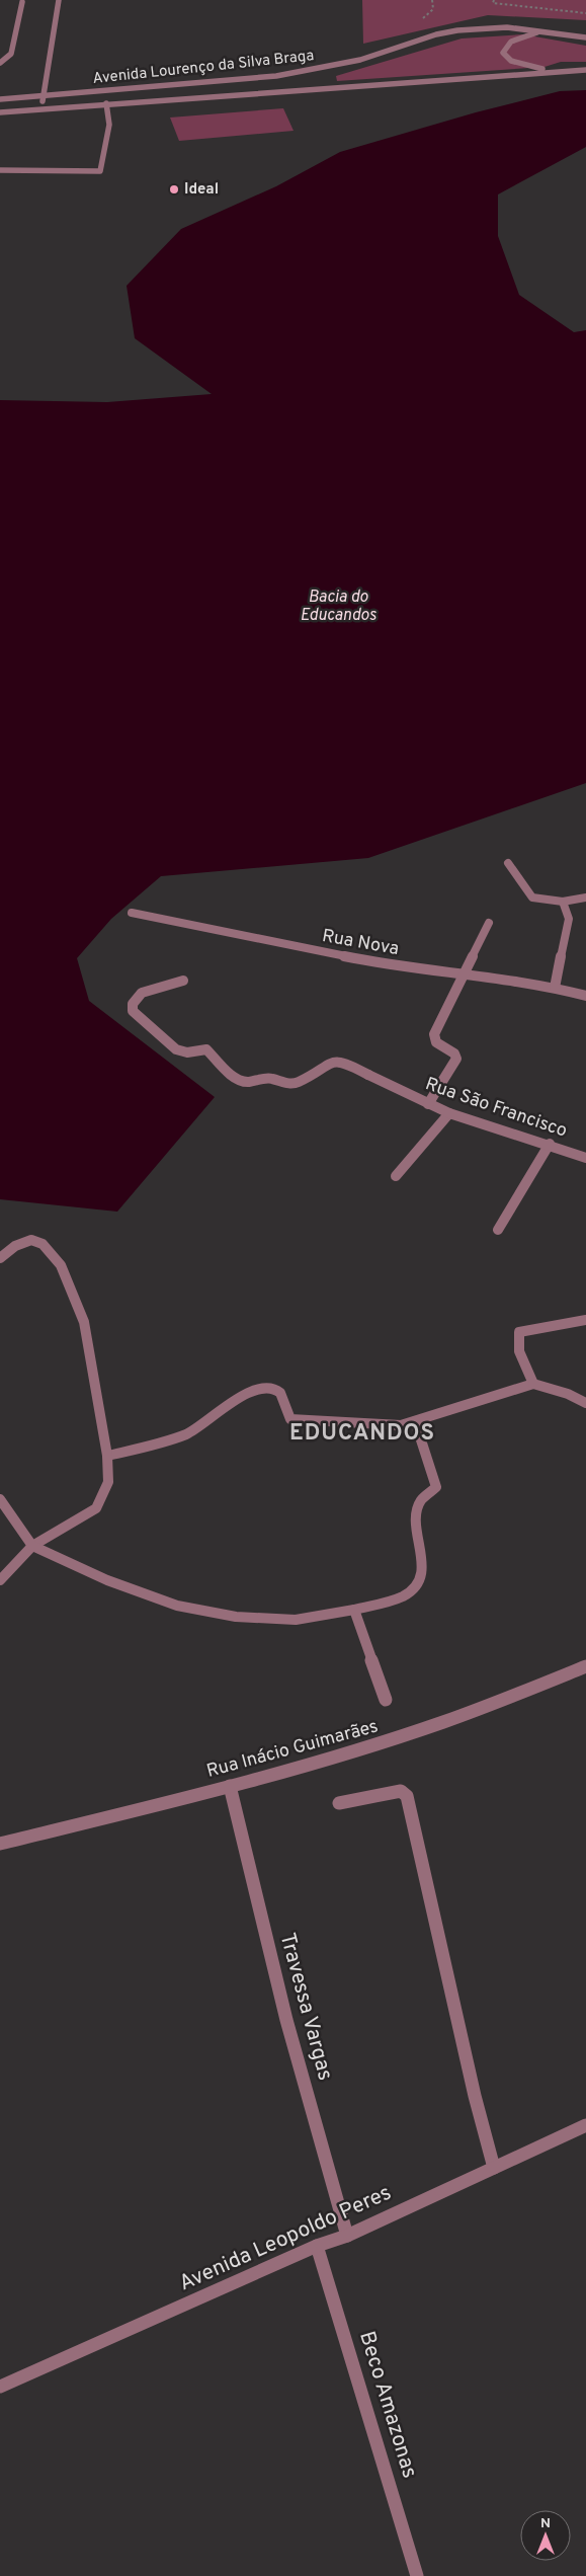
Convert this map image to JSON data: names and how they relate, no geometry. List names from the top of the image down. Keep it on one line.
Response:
{"streets":{"street":["Avenida Lourenço da Silva Braga","Rua Nova","Rua São Francisco","Rua Inácio Guimarães","Travessa Vargas","Avenida Leopoldo Peres","Beco Amazonas"]},"crossings":[["Rua Inácio Guimarães","Travessa Vargas"],["Travessa Vargas","Avenida Leopoldo Peres"],["Avenida Leopoldo Peres","Beco Amazonas"]],"districts":["EDUCANDOS"],"water":["Bacia do Educandos"],"places":["Ideal"],"north":"top"}
